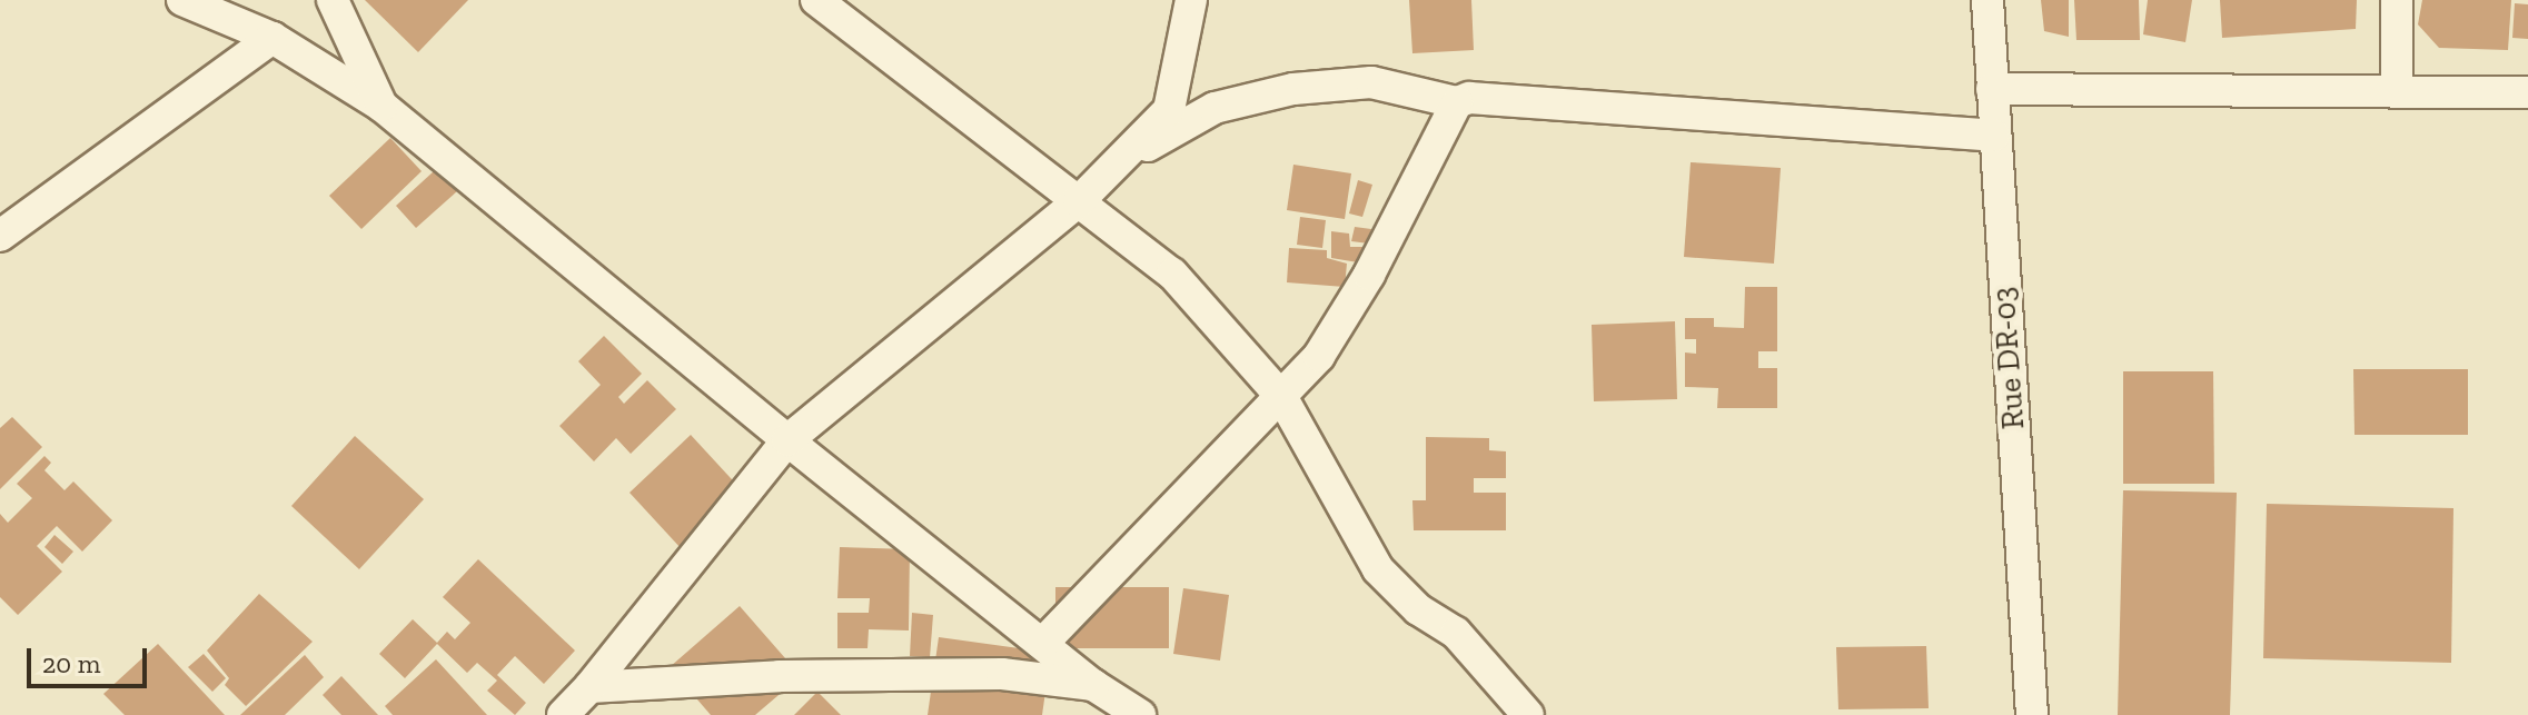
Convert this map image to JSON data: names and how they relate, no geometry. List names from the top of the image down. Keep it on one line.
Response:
{"streets":{"street":["Rue DR-03"]},"scale_bar":"20 m"}
